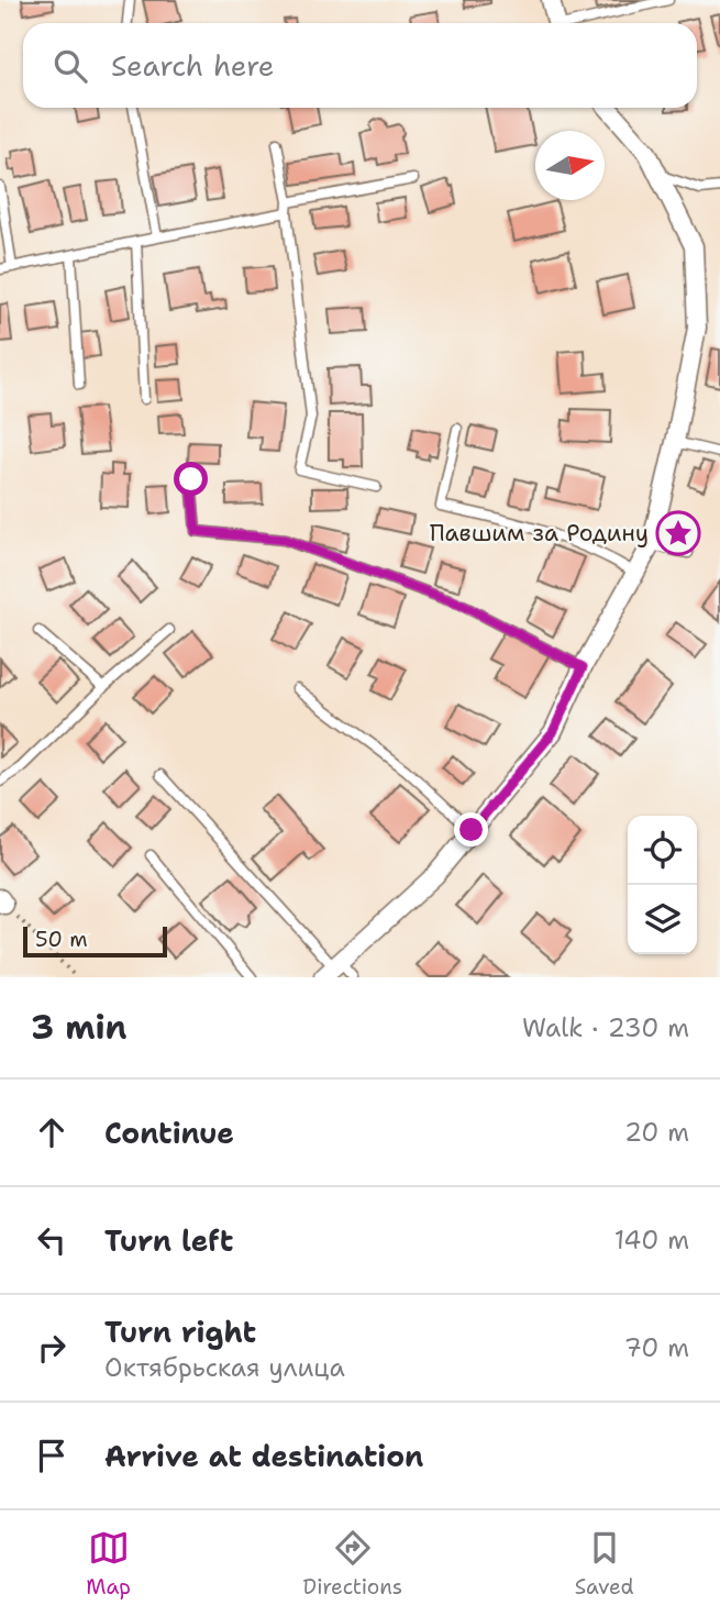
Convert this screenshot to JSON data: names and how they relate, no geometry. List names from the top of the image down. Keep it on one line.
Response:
{"places":{"place":["Павшим за Родину"]},"scale_bar":"50 m","north":"right","page":{"search":"Search here","scale":"50 m","heading":["3 min","Walk · 230 m"],"list":[["Continue","20 m"],["Turn left","140 m"],["Turn right","Октябрьская улица","70 m"],"Arrive at destination"],"nav":["Map","Directions","Saved"]}}
